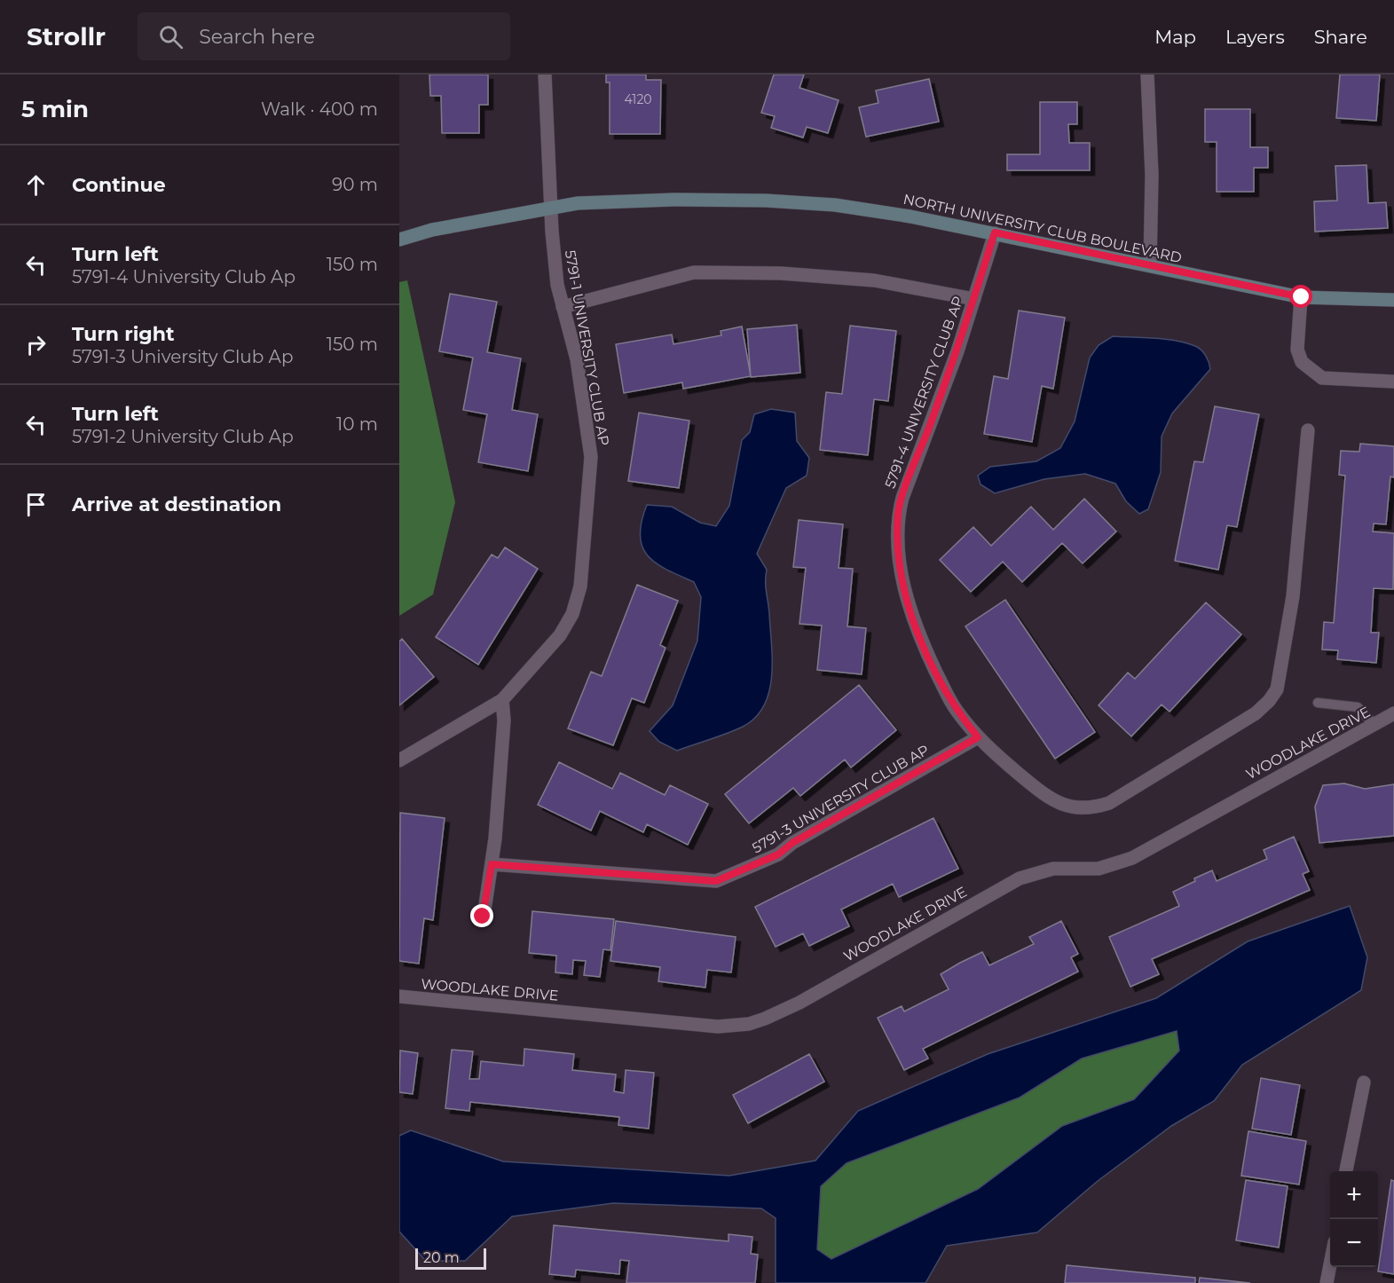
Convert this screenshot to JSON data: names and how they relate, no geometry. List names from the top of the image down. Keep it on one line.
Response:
{"streets":{"street":["NORTH UNIVERSITY CLUB BOULEVARD","5791-1 UNIVERSITY CLUB AP","5791-4 UNIVERSITY CLUB AP","WOODLAKE DRIVE","5791-3 UNIVERSITY CLUB AP"]},"crossings":[["NORTH UNIVERSITY CLUB BOULEVARD","5791-1 UNIVERSITY CLUB AP"],["NORTH UNIVERSITY CLUB BOULEVARD","5791-4 UNIVERSITY CLUB AP"],["5791-4 UNIVERSITY CLUB AP","5791-3 UNIVERSITY CLUB AP"]],"house_numbers":["4120"],"scale_bar":"20 m","page":{"header":"Strollr","search":"Search here","nav":["Map","Layers","Share"],"heading":["5 min","Walk · 400 m"],"list":[["Continue","90 m"],["Turn left","5791-4 University Club Ap","150 m"],["Turn right","5791-3 University Club Ap","150 m"],["Turn left","5791-2 University Club Ap","10 m"],"Arrive at destination"],"map_buttons":["+","−"],"scale":"20 m"}}
